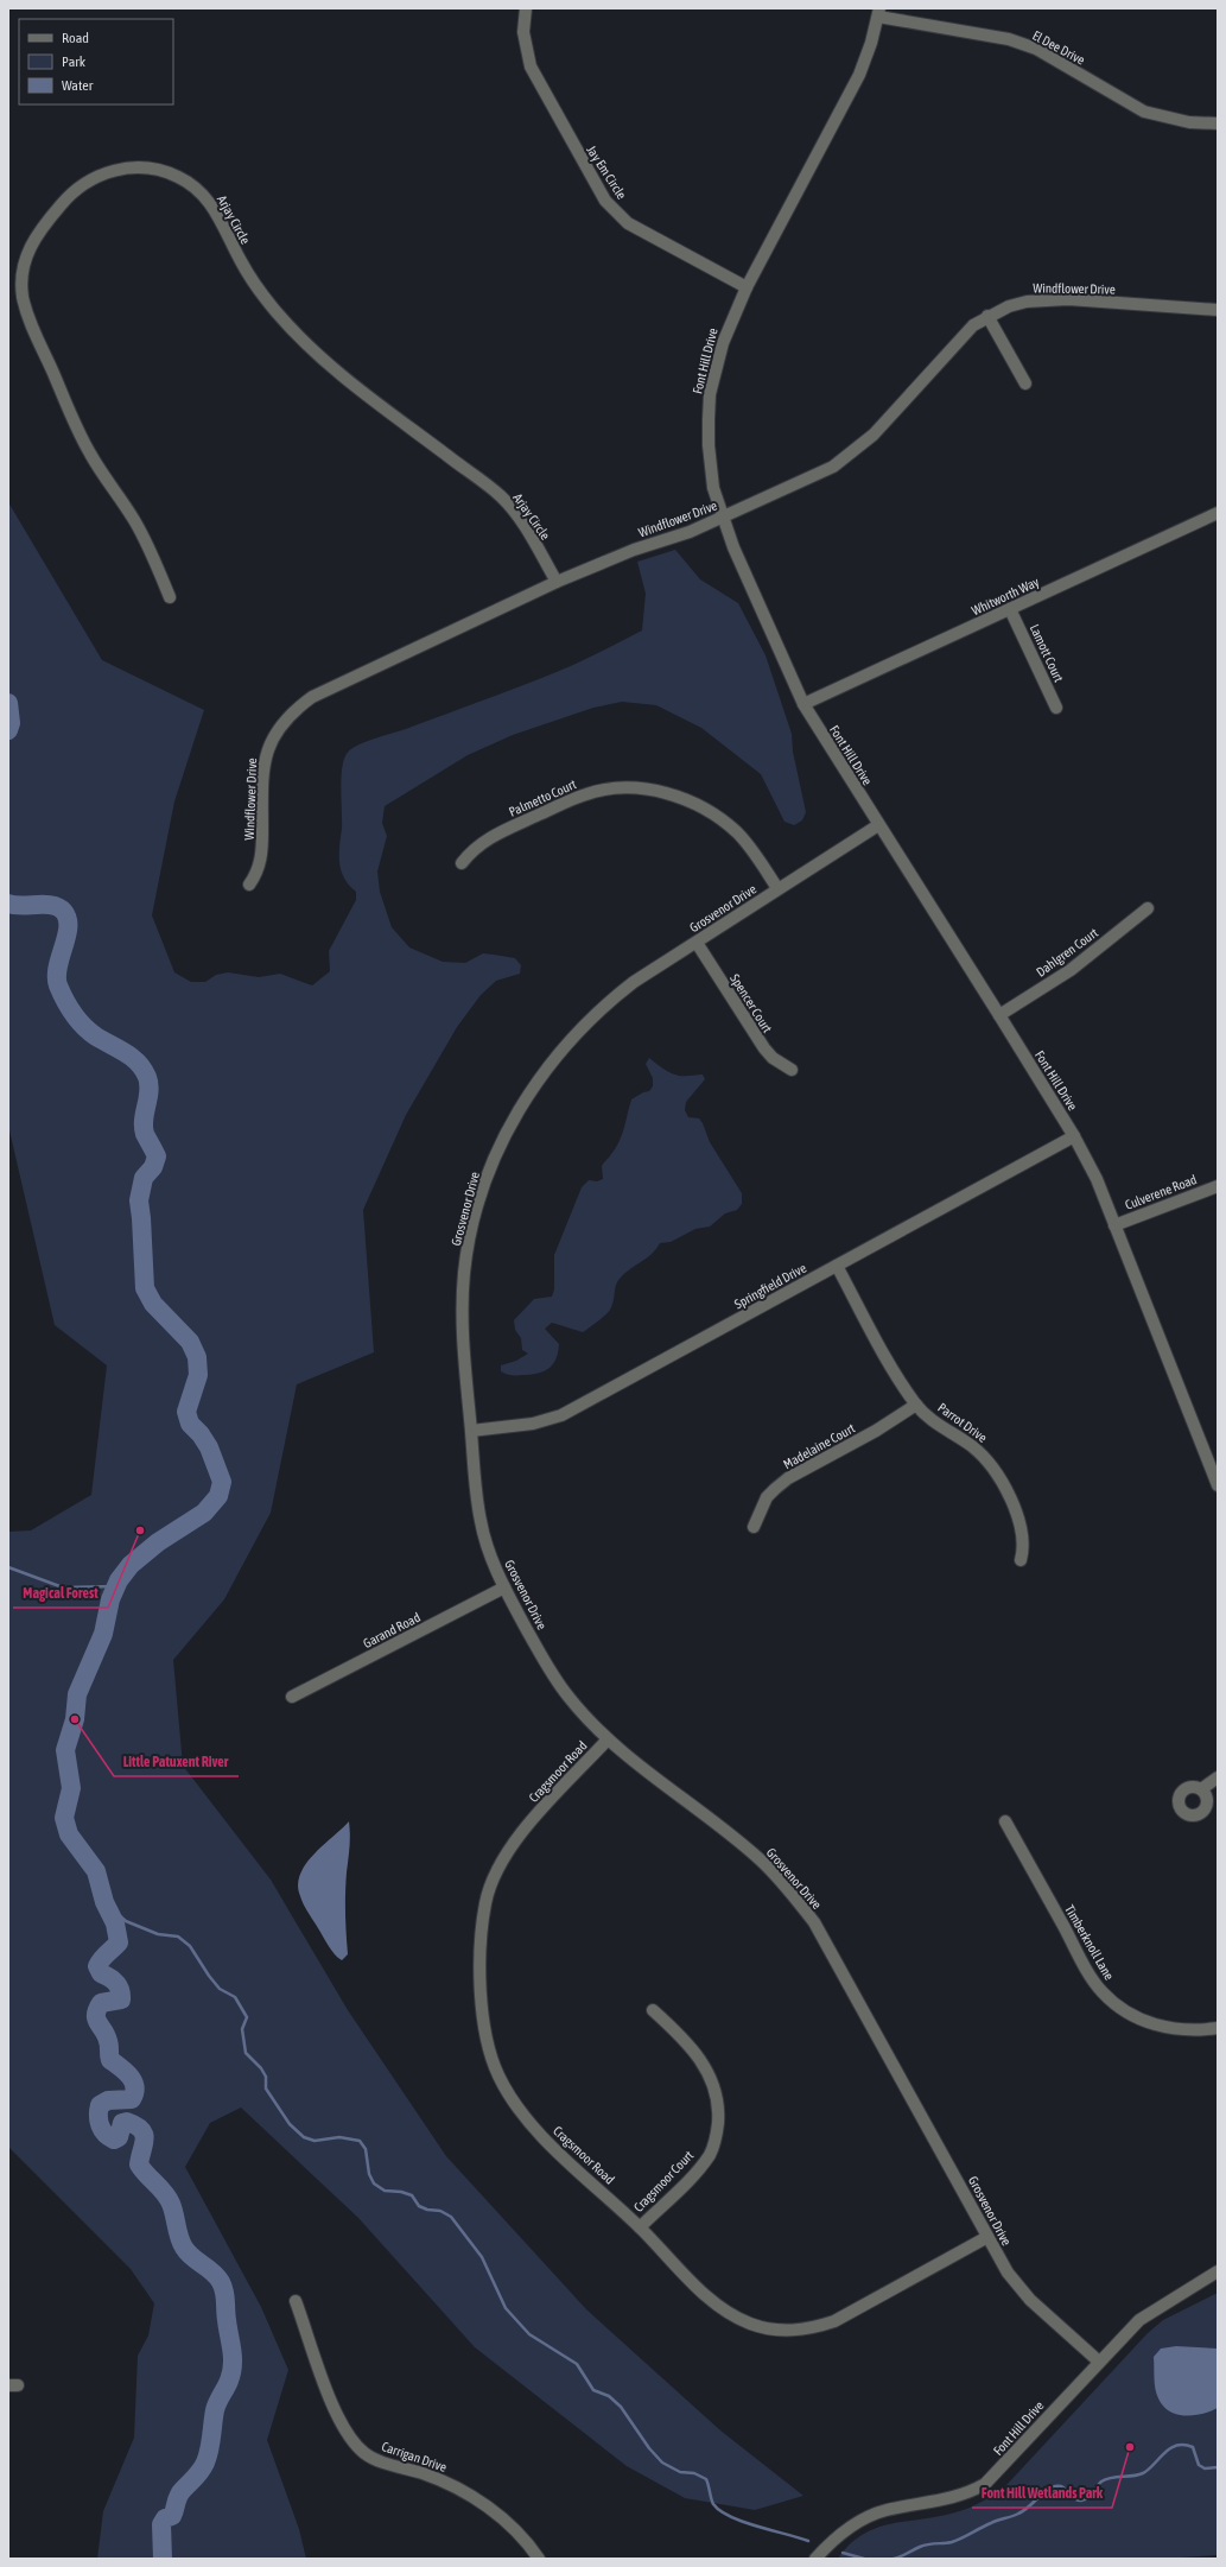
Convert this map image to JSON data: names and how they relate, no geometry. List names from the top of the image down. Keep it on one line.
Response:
{"streets":{"street":["El Dee Drive","Jay Em Circle","Arjay Circle","Windflower Drive","Font Hill Drive","Whitworth Way","Lamott Court","Palmetto Court","Grosvenor Drive","Dahlgren Court","Spencer Court","Culverene Road","Springfield Drive","Parrot Drive","Madelaine Court","Garand Road","Cragsmoor Road","Timberknoll Lane","Cragsmoor Court","Carrigan Drive"]},"crossings":[["El Dee Drive","Font Hill Drive"],["Jay Em Circle","Font Hill Drive"],["Arjay Circle","Windflower Drive"],["Windflower Drive","Font Hill Drive"],["Font Hill Drive","Whitworth Way"],["Font Hill Drive","Grosvenor Drive"],["Font Hill Drive","Dahlgren Court"],["Font Hill Drive","Culverene Road"],["Font Hill Drive","Springfield Drive"],["Whitworth Way","Lamott Court"],["Palmetto Court","Grosvenor Drive"],["Grosvenor Drive","Spencer Court"],["Grosvenor Drive","Springfield Drive"],["Grosvenor Drive","Garand Road"],["Grosvenor Drive","Cragsmoor Road"],["Springfield Drive","Parrot Drive"],["Parrot Drive","Madelaine Court"],["Cragsmoor Road","Cragsmoor Court"]],"places":["Magical Forest","Little Patuxent River","Font Hill Wetlands Park"],"legend":["Road","Park","Water"]}
